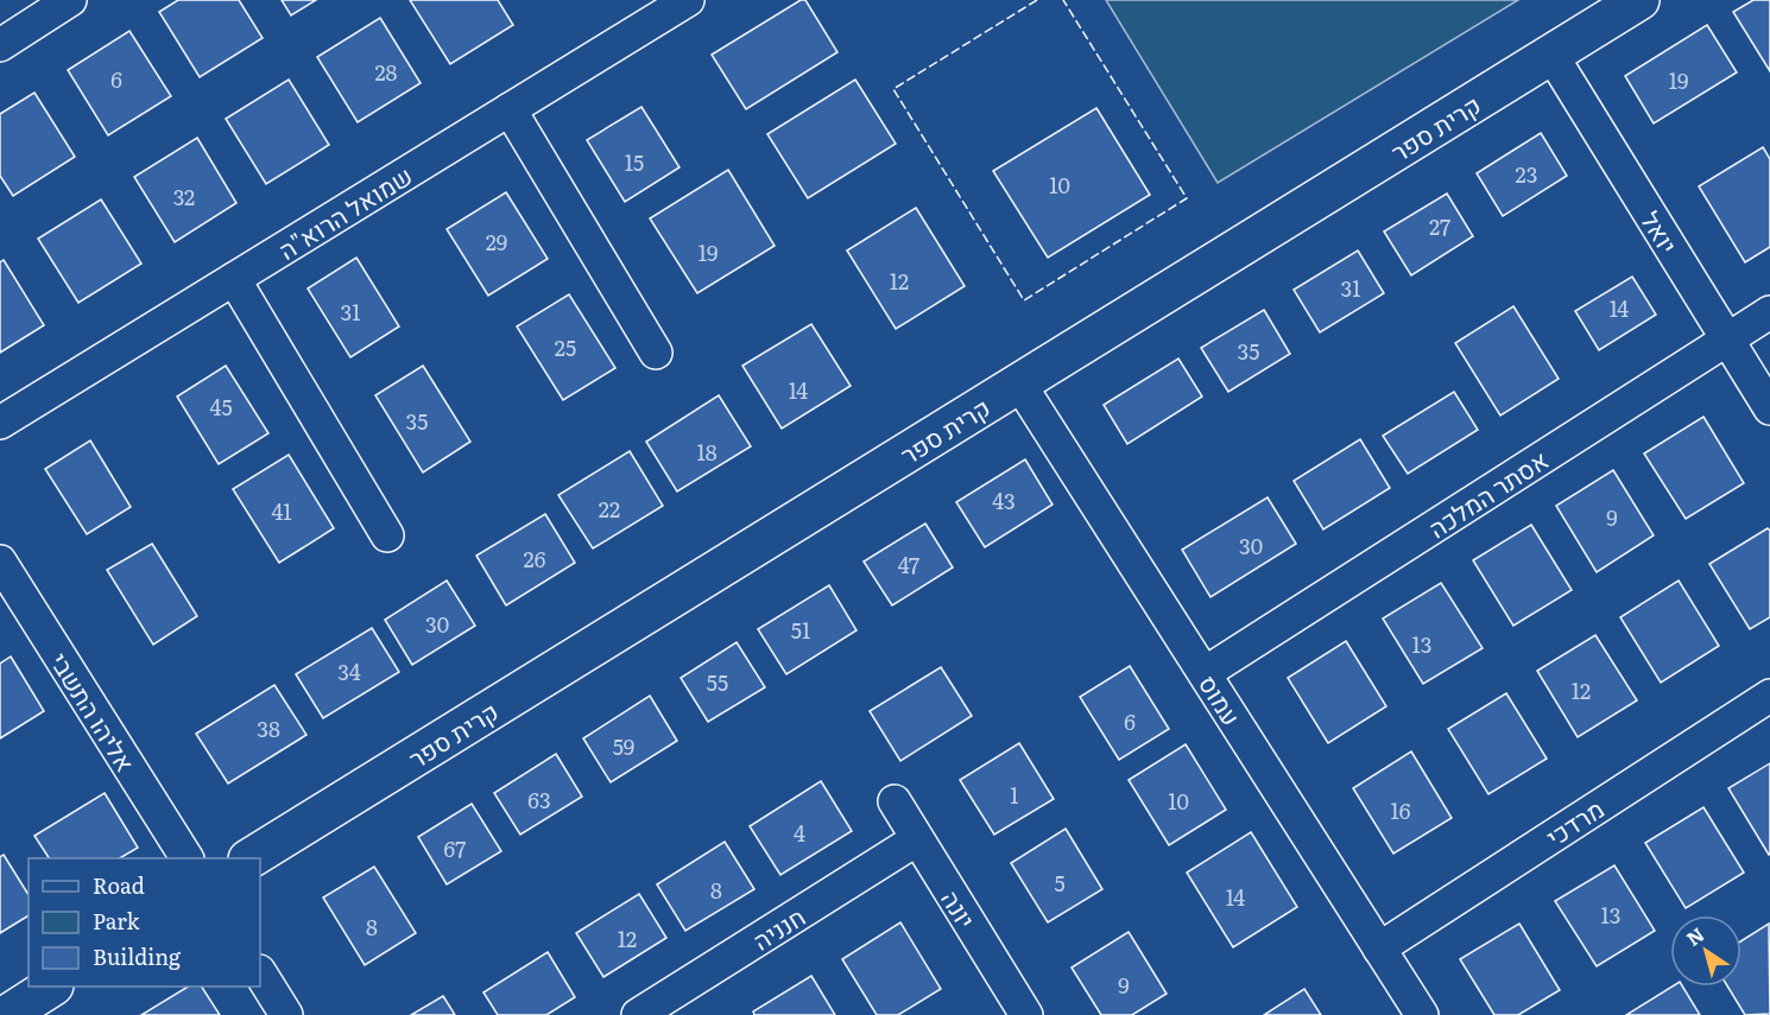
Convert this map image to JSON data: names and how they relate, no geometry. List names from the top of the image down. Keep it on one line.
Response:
{"streets":{"street":["קרית ספר","שמואל הרוא\"ה","יואל","אסתר המלכה","עמוס","אליהו התשבי","מרדכי","יונה","חנניה"]},"crossings":[["קרית ספר","יואל"],["קרית ספר","עמוס"],["יואל","אסתר המלכה"],["אסתר המלכה","עמוס"],["עמוס","מרדכי"],["יונה","חנניה"]],"house_numbers":["28","6","19","15","23","10","32","27","29","19","12","31","14","31","25","35","14","45","35","18","43","22","41","9","30","26","47","30","51","13","34","55","12","6","38","59","1","63","10","16","4","67","5","8","14","13","8","12","9"],"legend":["Road","Park","Building"],"north":"top left"}
